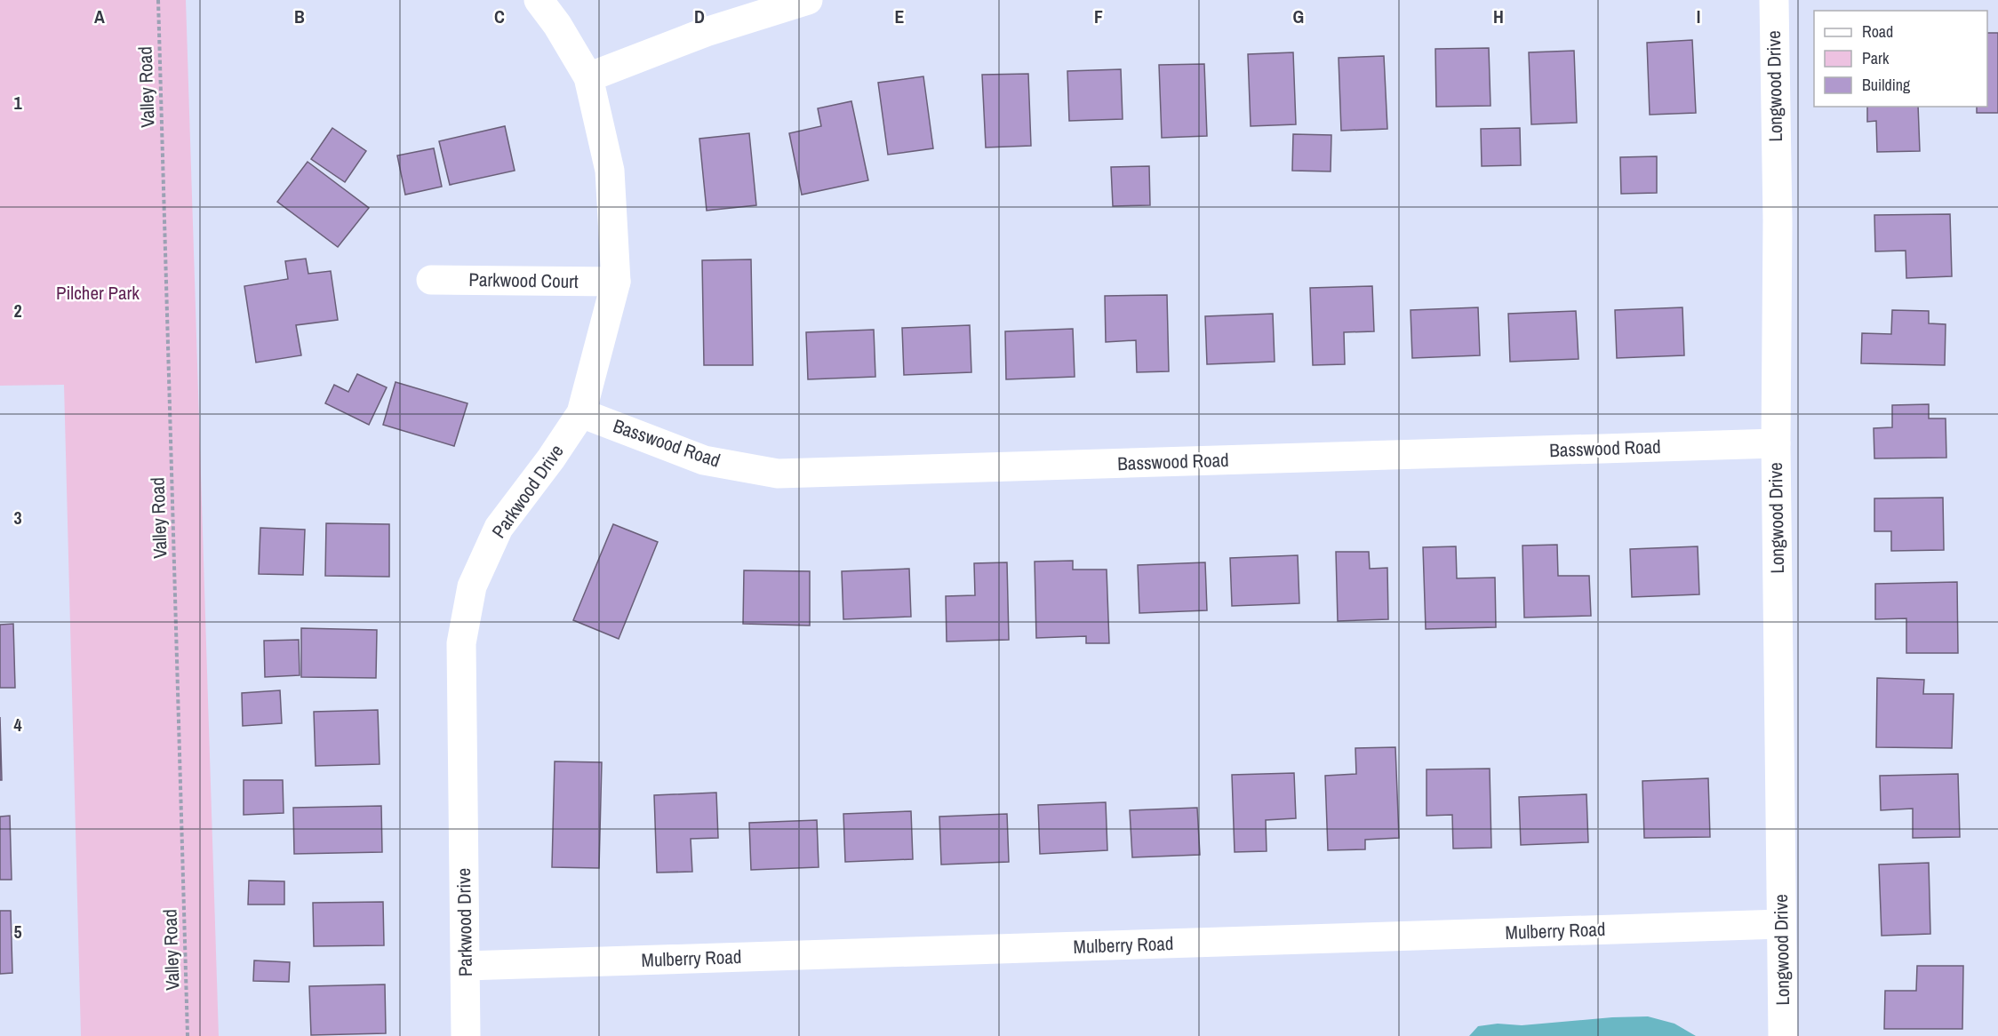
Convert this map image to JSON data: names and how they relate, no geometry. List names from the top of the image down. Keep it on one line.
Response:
{"streets":{"street":["Longwood Drive","Parkwood Court","Basswood Road","Parkwood Drive","Mulberry Road"],"path":["Valley Road"]},"crossings":[["Longwood Drive","Basswood Road"],["Longwood Drive","Mulberry Road"],["Parkwood Court","Parkwood Drive"],["Basswood Road","Parkwood Drive"],["Parkwood Drive","Mulberry Road"]],"parks":["Pilcher Park"],"legend":["Road","Park","Building"],"grid":{"columns":["A","B","C","D","E","F","G","H","I"],"rows":["1","2","3","4","5"]}}
